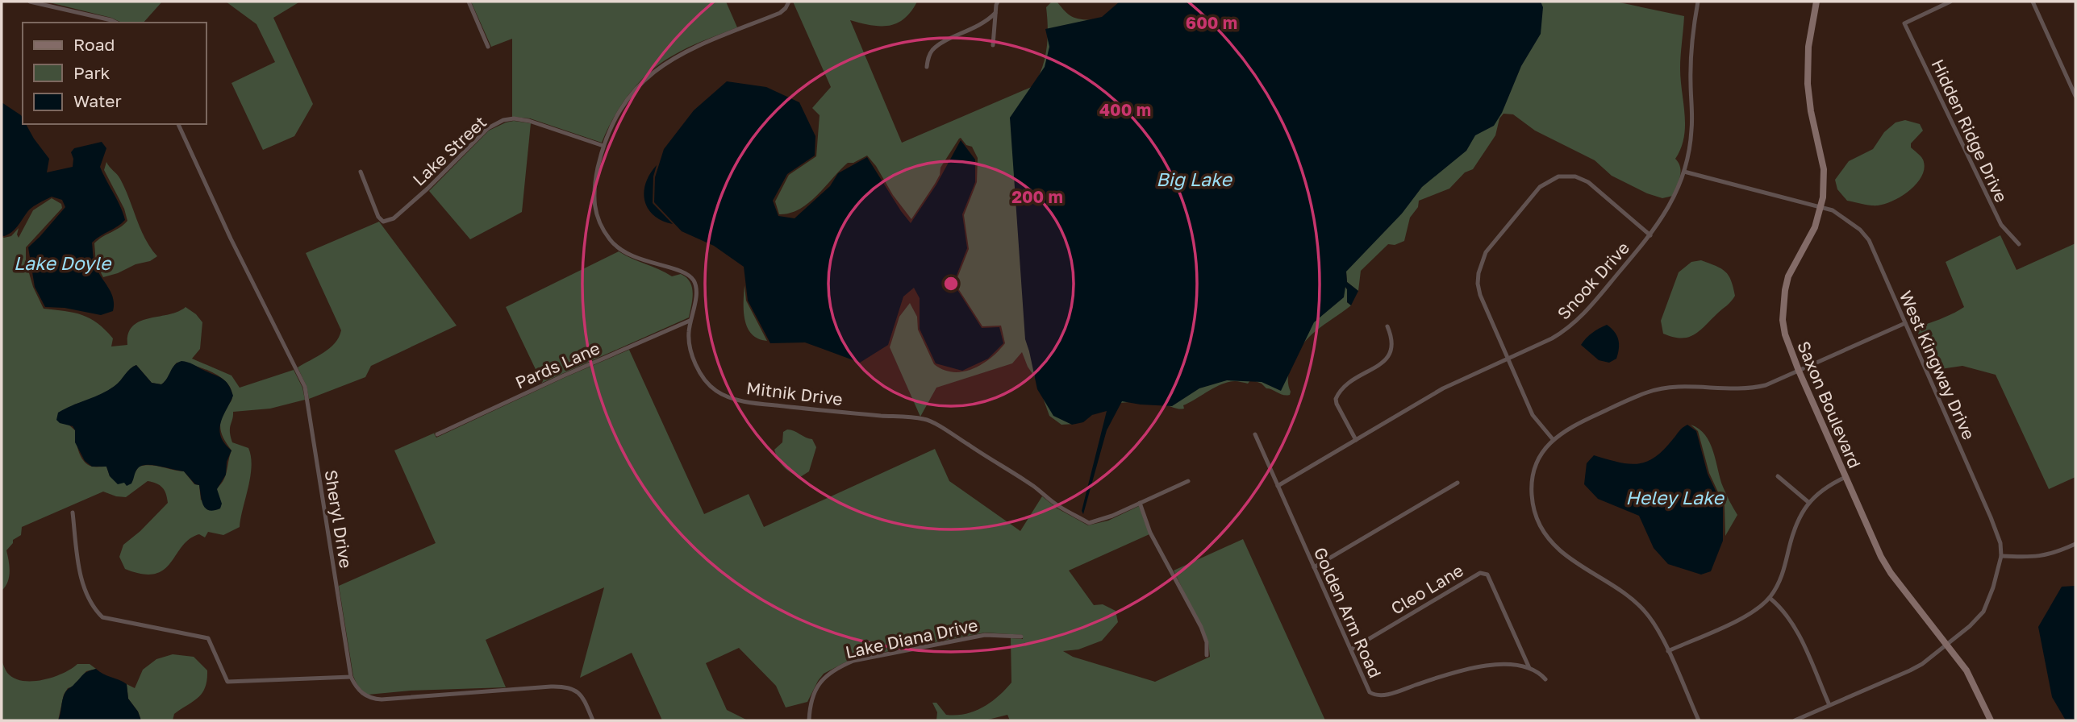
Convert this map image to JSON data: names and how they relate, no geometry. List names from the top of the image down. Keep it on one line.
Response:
{"streets":{"main road":["Saxon Boulevard"],"street":["Hidden Ridge Drive","Lake Street","Snook Drive","Pards Lane","West Kingway Drive","Mitnik Drive","Sheryl Drive","Cleo Lane","Golden Arm Road","Lake Diana Drive"]},"crossings":[["Lake Street","Mitnik Drive"],["Snook Drive","West Kingway Drive"],["Snook Drive","Golden Arm Road"],["Pards Lane","Mitnik Drive"],["West Kingway Drive","Saxon Boulevard"],["Cleo Lane","Golden Arm Road"]],"water":["Big Lake","Lake Doyle","Heley Lake"],"legend":["Road","Park","Water"],"rings":["600 m","400 m","200 m"]}
